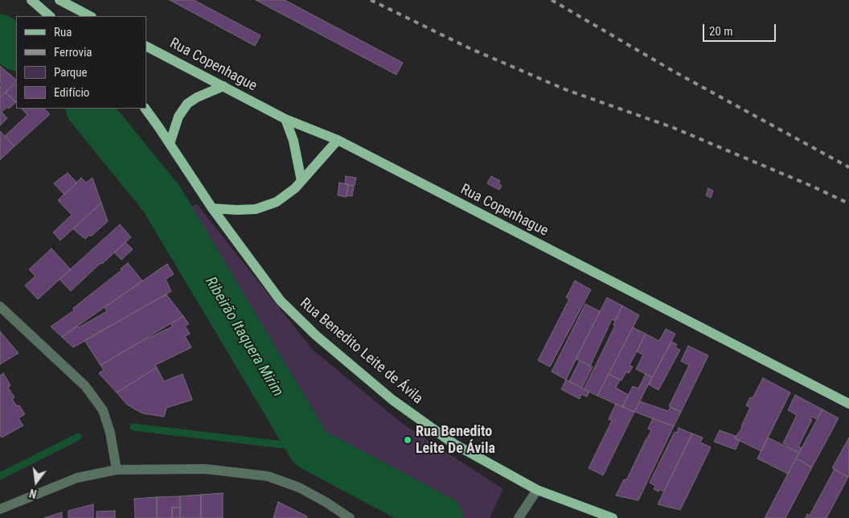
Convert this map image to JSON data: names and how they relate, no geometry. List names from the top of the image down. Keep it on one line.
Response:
{"streets":{"main road":["Rua Copenhague","Rua Benedito Leite de Ávila"]},"crossings":[["Rua Copenhague","Rua Benedito Leite de Ávila"]],"water":["Ribeirão Itaquera Mirim"],"places":["Rua Benedito Leite De Ávila"],"legend":["Rua","Ferrovia","Parque","Edifício"],"scale_bar":"20 m","north":"bottom"}
